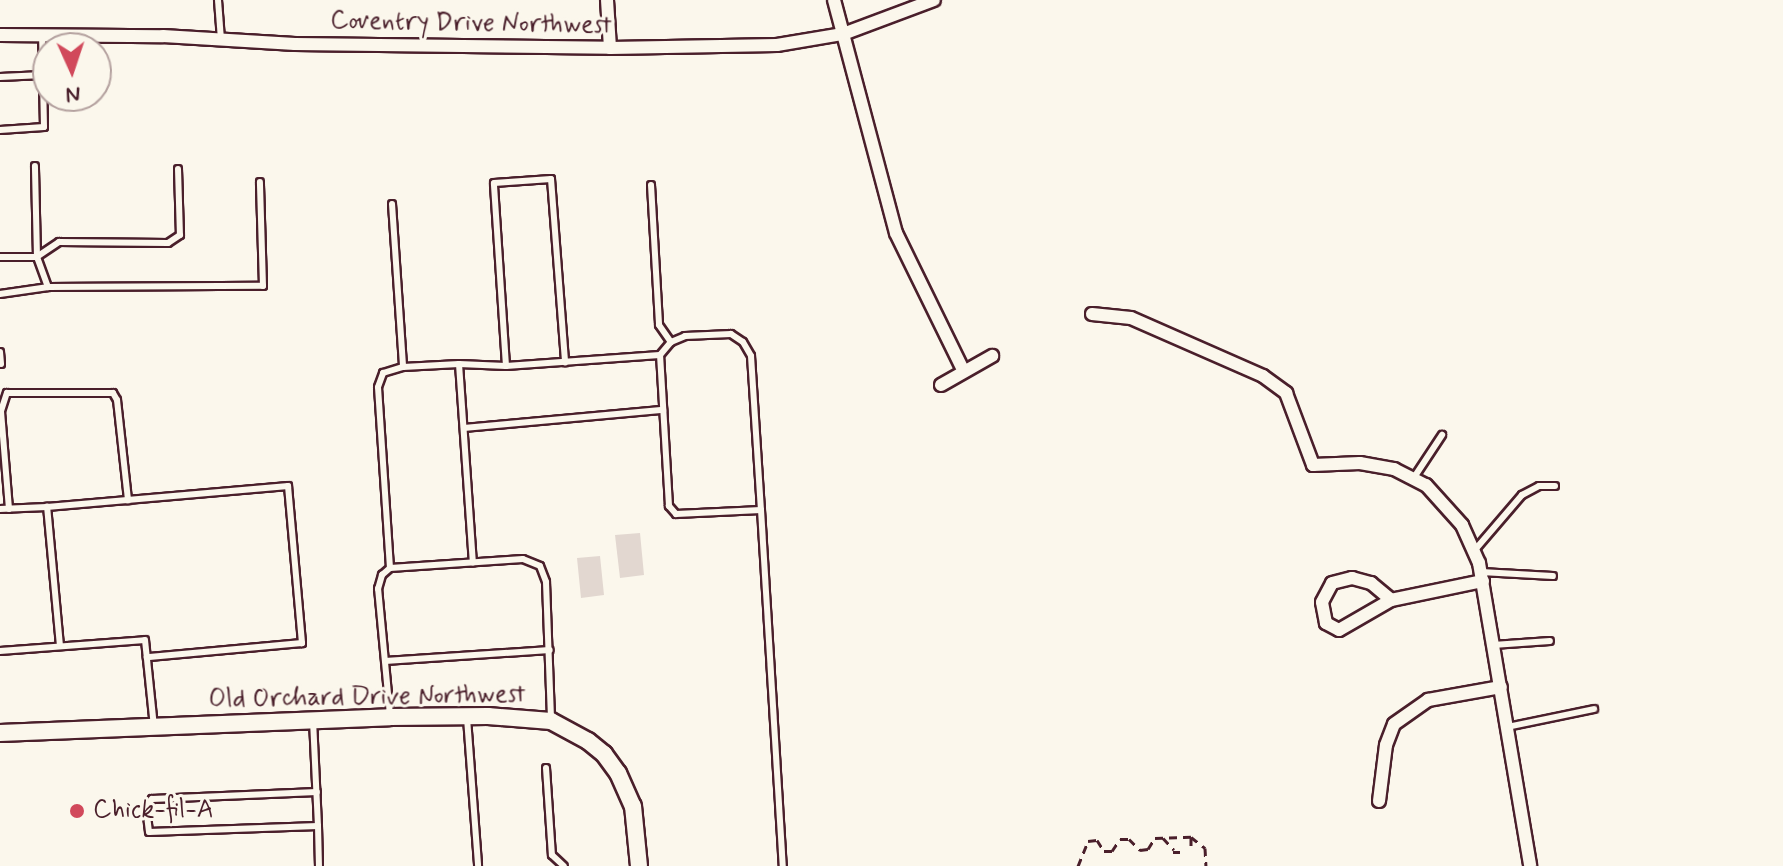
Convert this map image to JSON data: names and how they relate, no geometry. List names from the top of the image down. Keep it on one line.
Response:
{"streets":{"street":["Coventry Drive Northwest","Old Orchard Drive Northwest"]},"places":["Chick-fil-A"],"north":"bottom"}
